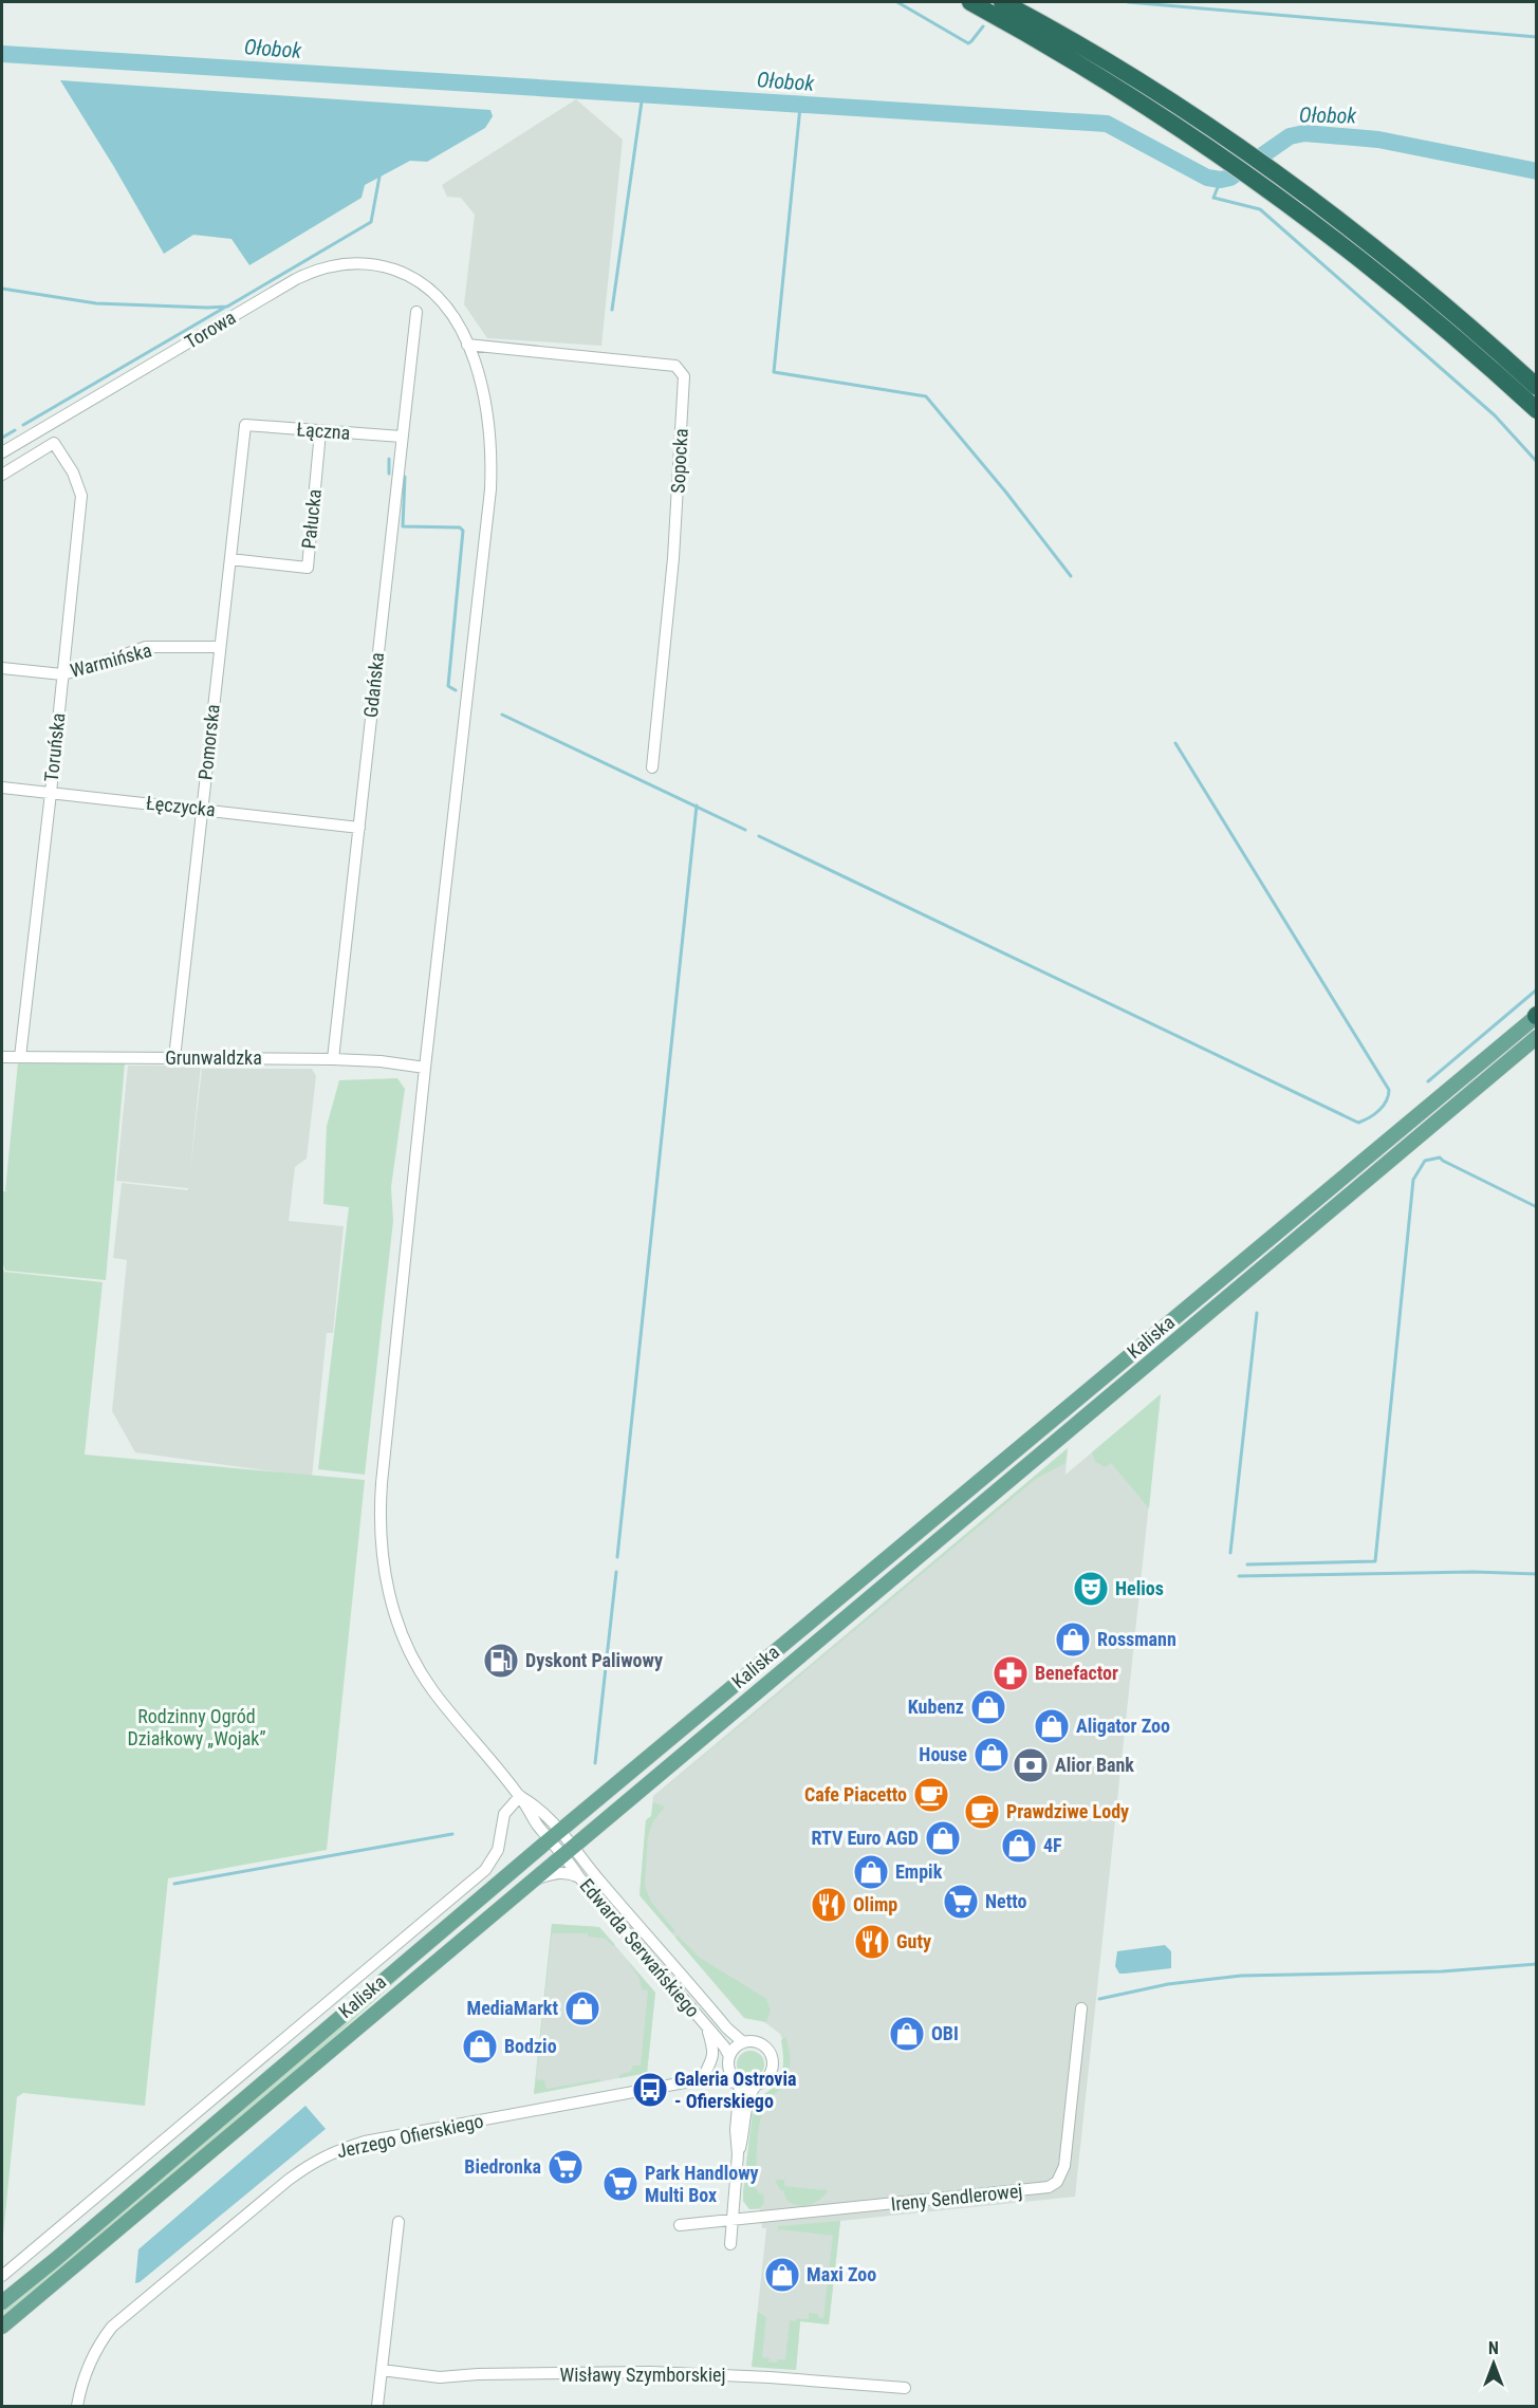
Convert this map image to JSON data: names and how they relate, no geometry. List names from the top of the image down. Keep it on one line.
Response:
{"streets":{"main road":["Kaliska"],"street":["Torowa","Łączna","Sopocka","Pałucka","Warmińska","Gdańska","Pomorska","Toruńska","Łęczycka","Grunwaldzka","Edwarda Serwańskiego","Jerzego Ofierskiego","Ireny Sendlerowej","Wisławy Szymborskiej"]},"crossings":[["Torowa","Sopocka"],["Torowa","Grunwaldzka"],["Torowa","Kaliska"],["Torowa","Edwarda Serwańskiego"],["Łączna","Pałucka"],["Łączna","Gdańska"],["Łączna","Pomorska"],["Pałucka","Pomorska"],["Warmińska","Pomorska"],["Warmińska","Toruńska"],["Gdańska","Łęczycka"],["Gdańska","Grunwaldzka"],["Pomorska","Łęczycka"],["Pomorska","Grunwaldzka"],["Toruńska","Łęczycka"],["Toruńska","Grunwaldzka"],["Kaliska","Edwarda Serwańskiego"]],"water":["Ołobok"],"parks":["Rodzinny Ogród Działkowy „Wojak”"],"places":{"theatre":["Helios"],"shop":["Rossmann","Kubenz","Aligator Zoo","House","RTV Euro AGD","4F","Empik","MediaMarkt","OBI","Bodzio","Maxi Zoo"],"fuel station":["Dyskont Paliwowy"],"pharmacy":["Benefactor"],"bank":["Alior Bank"],"cafe":["Cafe Piacetto","Prawdziwe Lody"],"supermarket":["Netto","Biedronka","Park Handlowy Multi Box"],"restaurant":["Olimp","Guty"],"bus stop":["Galeria Ostrovia - Ofierskiego"]},"north":"top"}
